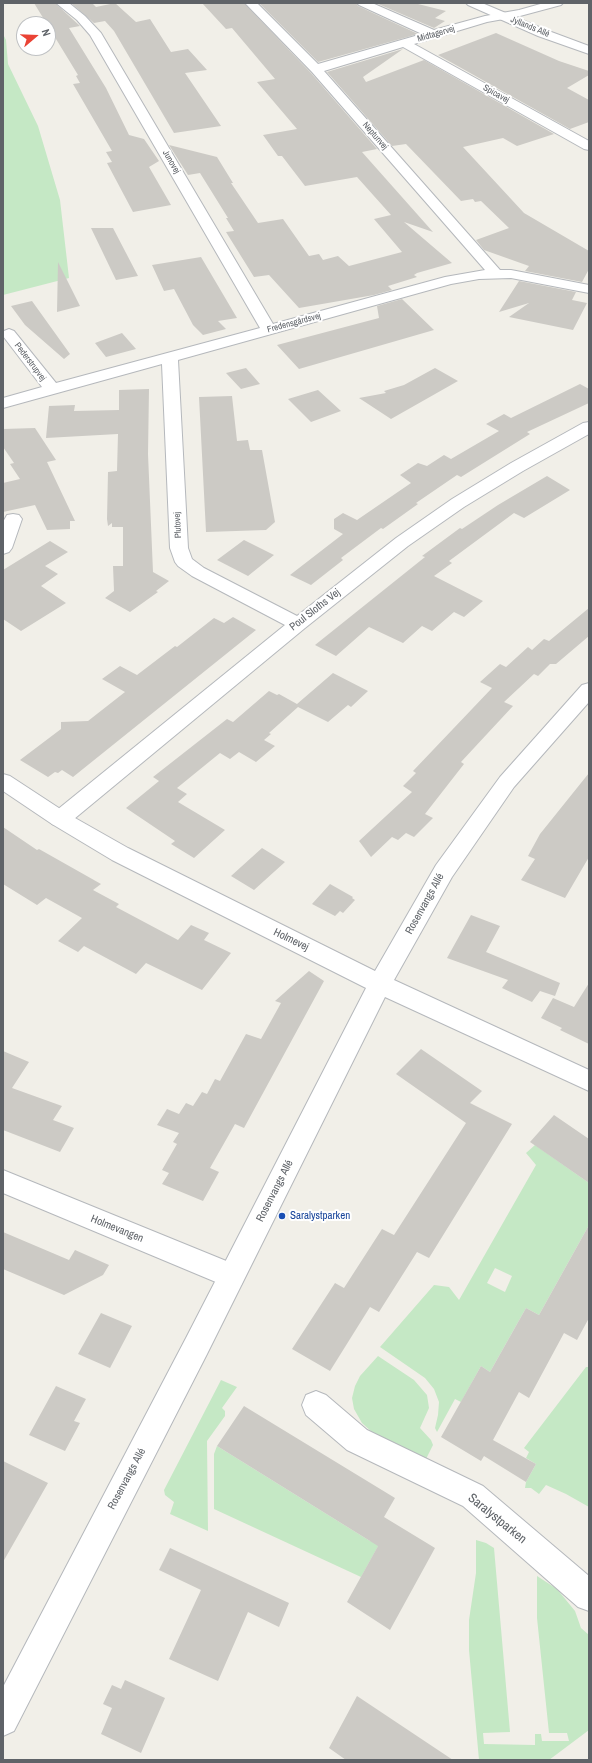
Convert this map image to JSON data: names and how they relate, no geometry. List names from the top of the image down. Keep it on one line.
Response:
{"streets":{"street":["Jyllands Allé","Midtagervej","Spicavej","Neptunvej","Junovej","Fredensgårdsvej","Pederstrupvej","Plutovej","Poul Sloths Vej","Rosenvangs Allé","Holmevej","Holmevangen","Saralystparken"]},"crossings":[["Jyllands Allé","Midtagervej"],["Midtagervej","Spicavej"],["Midtagervej","Neptunvej"],["Neptunvej","Fredensgårdsvej"],["Junovej","Fredensgårdsvej"],["Fredensgårdsvej","Pederstrupvej"],["Fredensgårdsvej","Plutovej"],["Plutovej","Poul Sloths Vej"],["Poul Sloths Vej","Holmevej"],["Rosenvangs Allé","Holmevej"],["Rosenvangs Allé","Holmevangen"]],"places":["Saralystparken"],"north":"right"}
